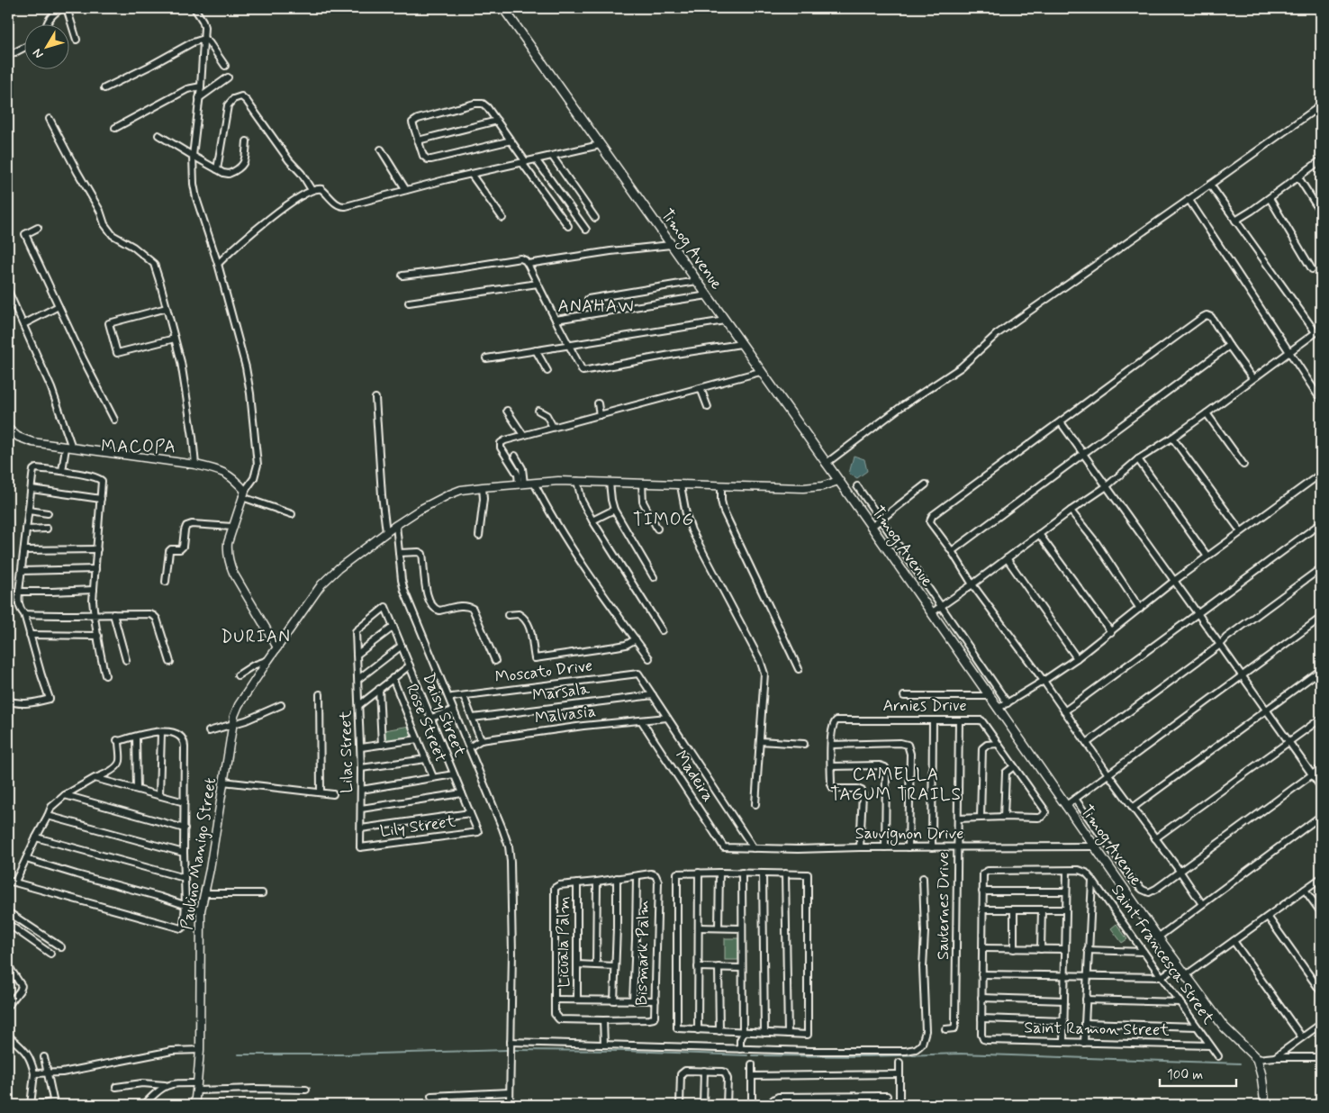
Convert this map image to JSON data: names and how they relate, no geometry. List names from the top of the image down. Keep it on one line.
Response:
{"streets":{"main road":["Timog Avenue"],"street":["Moscato Drive","Marsala","Arnies Drive","Daisy Street","Malvasia","Rose Street","Lilac Street","Madeira","Lily Street","Sauvignon Drive","Paulino Manigo Street","Sauternes Drive","Licuala Palm","Bismark Palm","Saint Francesca Street","Saint Ramon Street"]},"crossings":[["Timog Avenue","Sauvignon Drive"],["Timog Avenue","Paulino Manigo Street"],["Moscato Drive","Marsala"],["Arnies Drive","Sauternes Drive"],["Daisy Street","Lilac Street"],["Daisy Street","Lily Street"],["Malvasia","Madeira"],["Lilac Street","Lily Street"],["Madeira","Sauvignon Drive"],["Sauvignon Drive","Sauternes Drive"],["Licuala Palm","Bismark Palm"],["Saint Francesca Street","Saint Ramon Street"]],"districts":["ANAHAW","MACOPA","TIMOG","DURIAN","CAMELLA TAGUM TRAILS"],"scale_bar":"100 m","north":"bottom left"}
